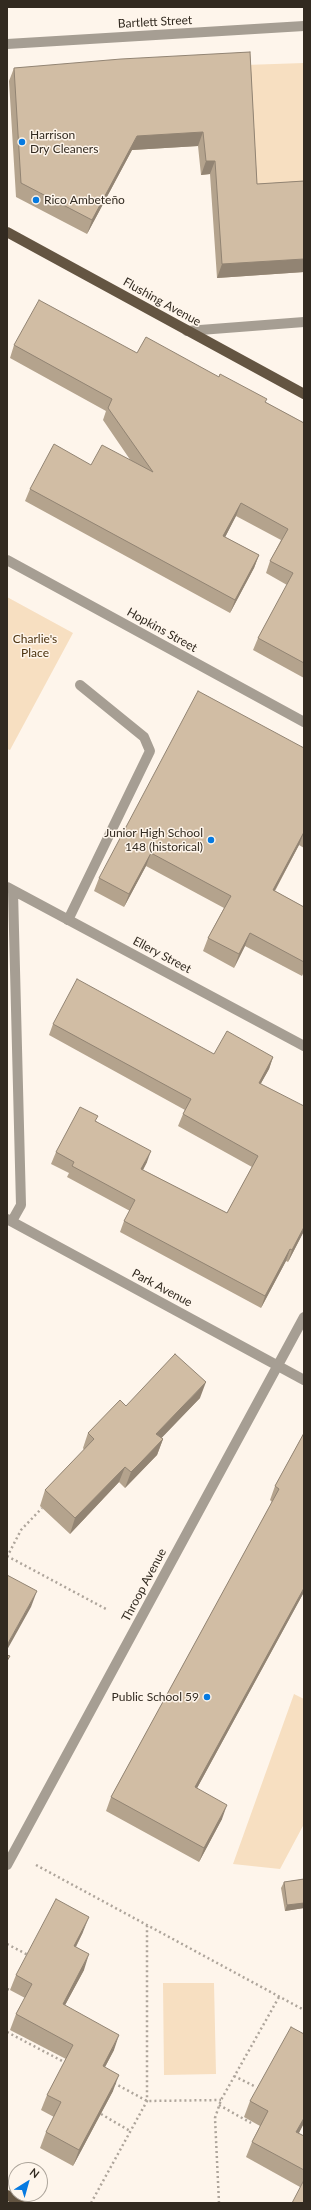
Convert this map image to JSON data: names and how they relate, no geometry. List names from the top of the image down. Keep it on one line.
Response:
{"streets":{"main road":["Flushing Avenue"],"street":["Bartlett Street","Hopkins Street","Ellery Street","Park Avenue","Throop Avenue"]},"crossings":[["Park Avenue","Throop Avenue"]],"parks":["Charlie's Place"],"places":["Harrison Dry Cleaners","Rico Ambeteño","Junior High School 148 (historical)","Public School 59"],"north":"top right"}
